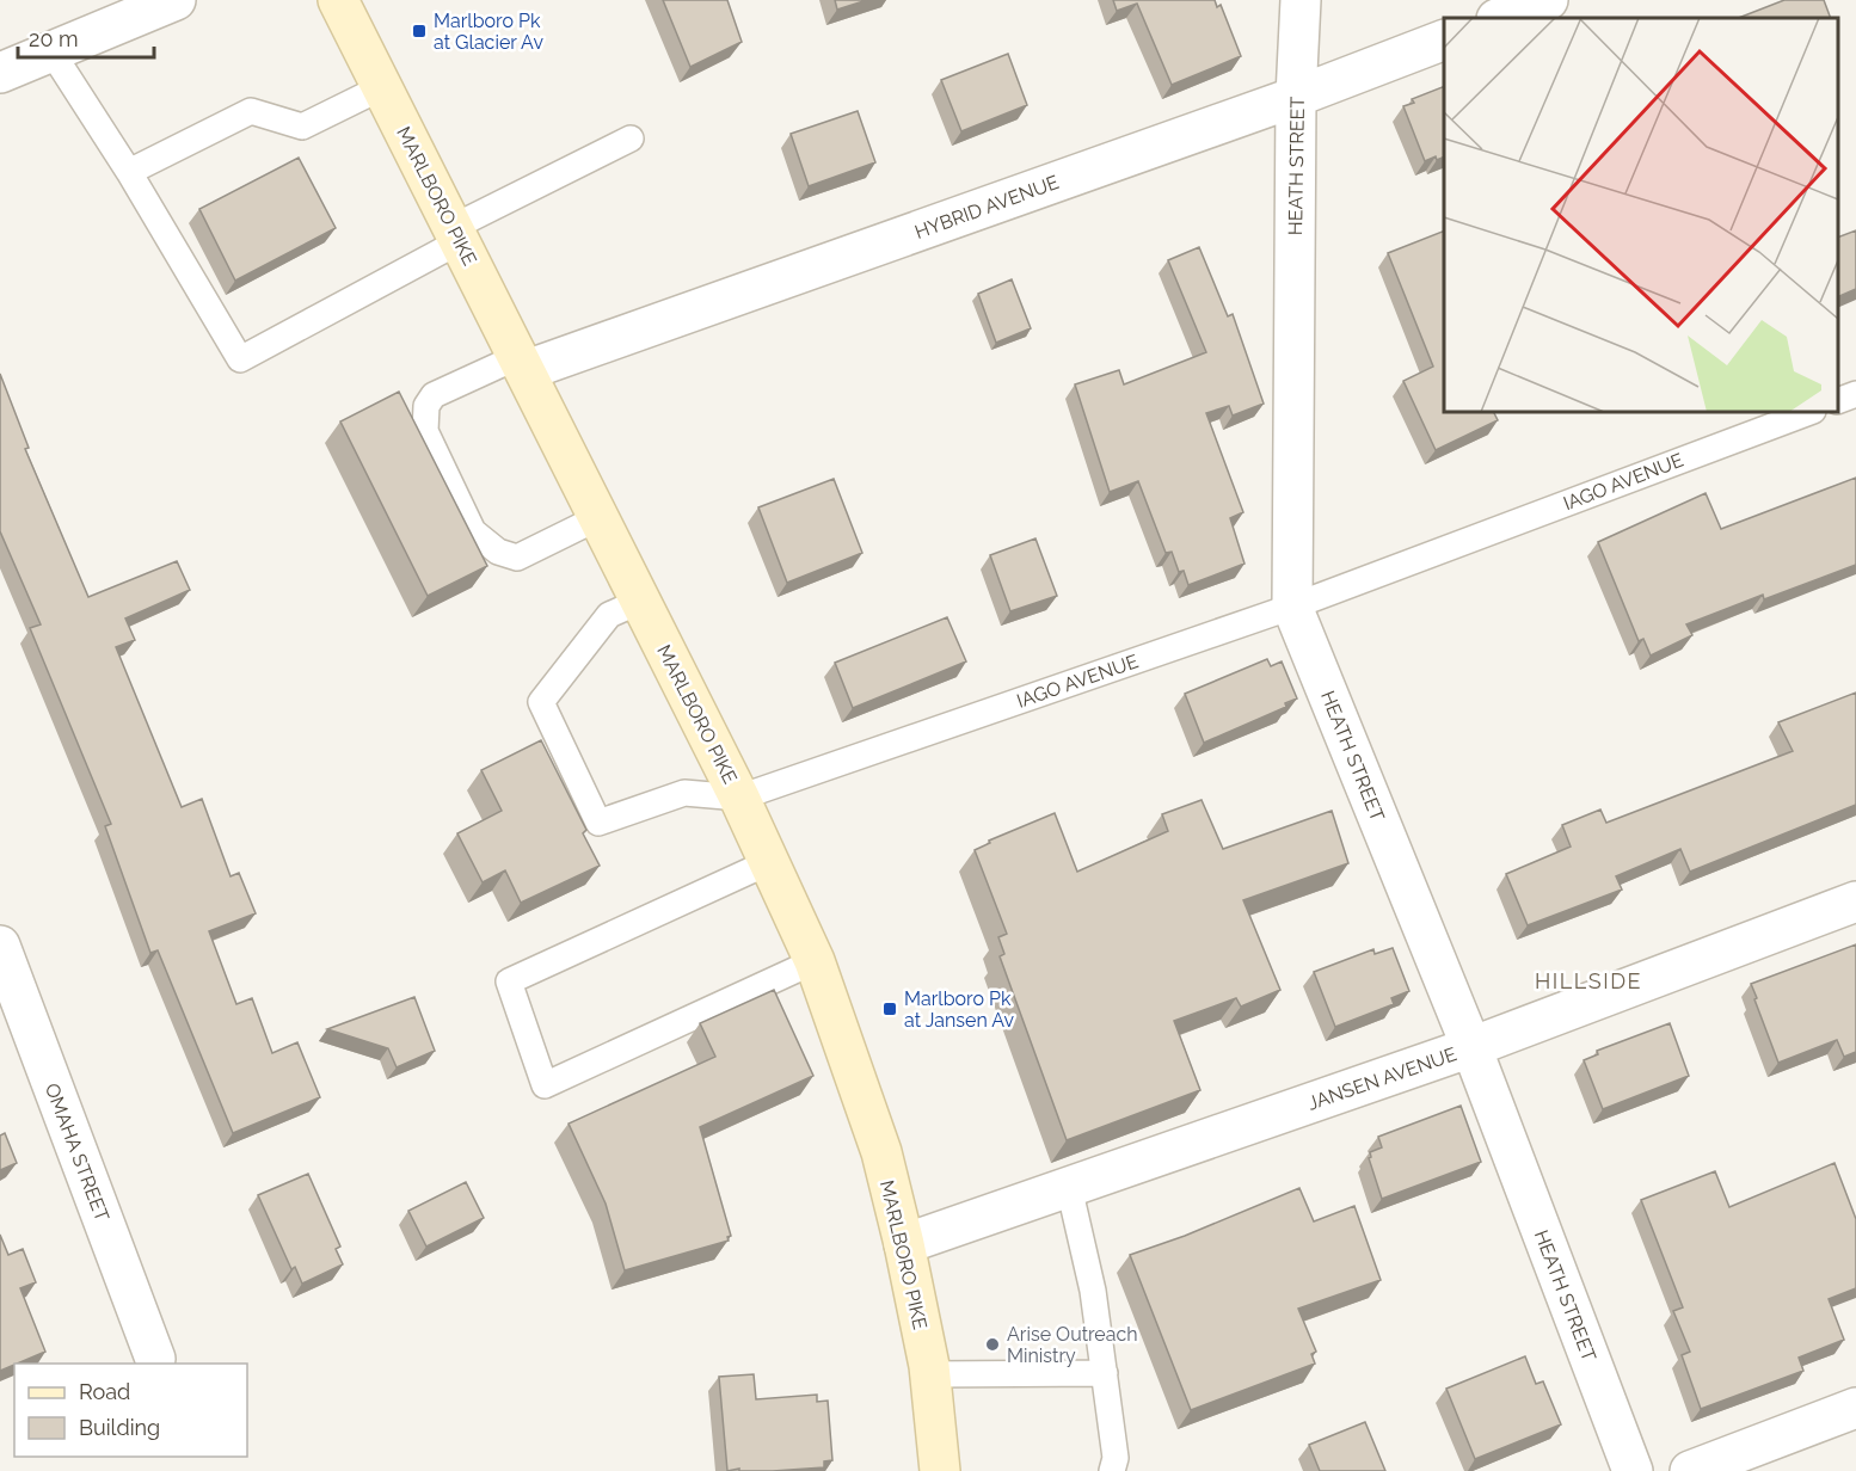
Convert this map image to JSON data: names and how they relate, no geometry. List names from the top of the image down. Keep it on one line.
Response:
{"streets":{"main road":["MARLBORO PIKE"],"street":["HEATH STREET","HYBRID AVENUE","JANSEN AVENUE","OMAHA STREET"],"lane":["IAGO AVENUE"]},"crossings":[["HEATH STREET","HYBRID AVENUE"],["HEATH STREET","IAGO AVENUE"],["HEATH STREET","JANSEN AVENUE"],["MARLBORO PIKE","HYBRID AVENUE"],["MARLBORO PIKE","IAGO AVENUE"],["MARLBORO PIKE","JANSEN AVENUE"]],"districts":["HILLSIDE"],"places":{"transit":["Marlboro Pk at Glacier Av","Marlboro Pk at Jansen Av"],"other":["Arise Outreach Ministry"]},"legend":["Road","Building"],"scale_bar":"20 m"}
